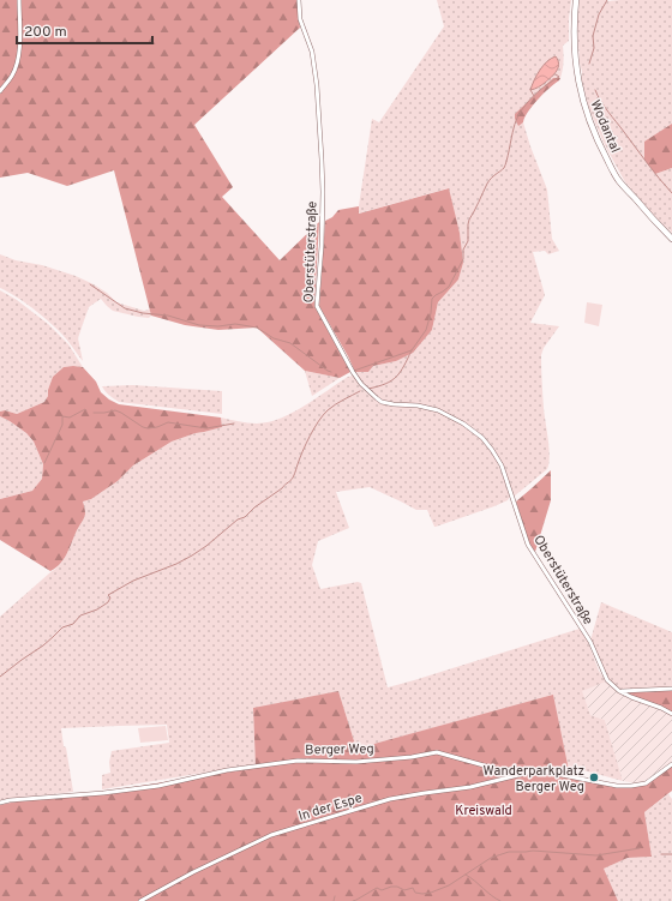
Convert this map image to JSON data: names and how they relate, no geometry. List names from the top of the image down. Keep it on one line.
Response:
{"streets":{"main road":["Wodantal"],"street":["Oberstüterstraße","Berger Weg","In der Espe"]},"crossings":[["Berger Weg","In der Espe"]],"parks":["Kreiswald"],"places":["Wanderparkplatz Berger Weg"],"scale_bar":"200 m"}
